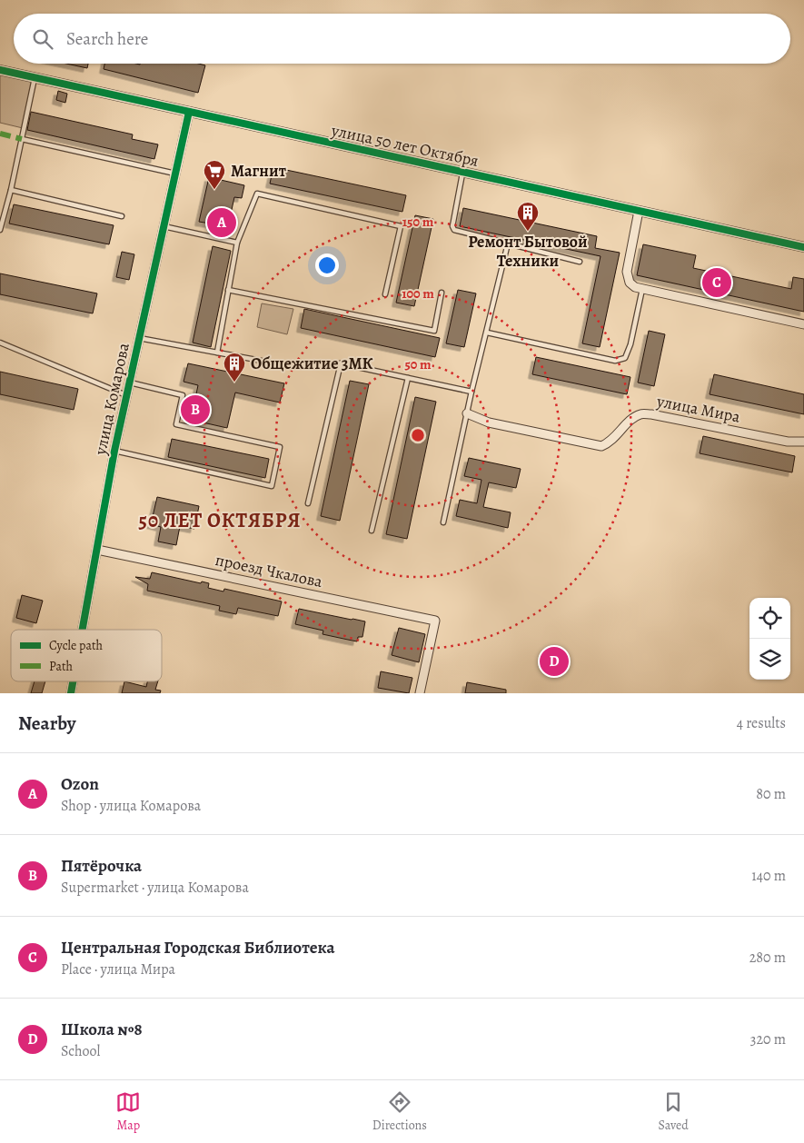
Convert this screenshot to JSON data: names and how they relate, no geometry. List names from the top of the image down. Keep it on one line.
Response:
{"streets":{"street":["улица 50 лет Октября","улица Комарова","улица Мира","проезд Чкалова"]},"crossings":[["улица 50 лет Октября","улица Комарова"],["улица Комарова","проезд Чкалова"]],"districts":["50 ЛЕТ ОКТЯБРЯ"],"places":{"supermarket":["Магнит"],"building":["Ремонт Бытовой Техники","Общежитие 3МК"]},"legend":["Cycle path","Path"],"page":{"search":"Search here","pins":["A","C","B","D"],"heading":["Nearby","4 results"],"list":[{"mark":"A","name":"Ozon","note":"Shop · улица Комарова","value":"80 m"},{"mark":"B","name":"Пятёрочка","note":"Supermarket · улица Комарова","value":"140 m"},{"mark":"C","name":"Центральная Городская Библиотека","note":"Place · улица Мира","value":"280 m"},{"mark":"D","name":"Школа №8","note":"School","value":"320 m"}],"nav":["Map","Directions","Saved"]},"rings":["150 m","100 m","50 m"]}
